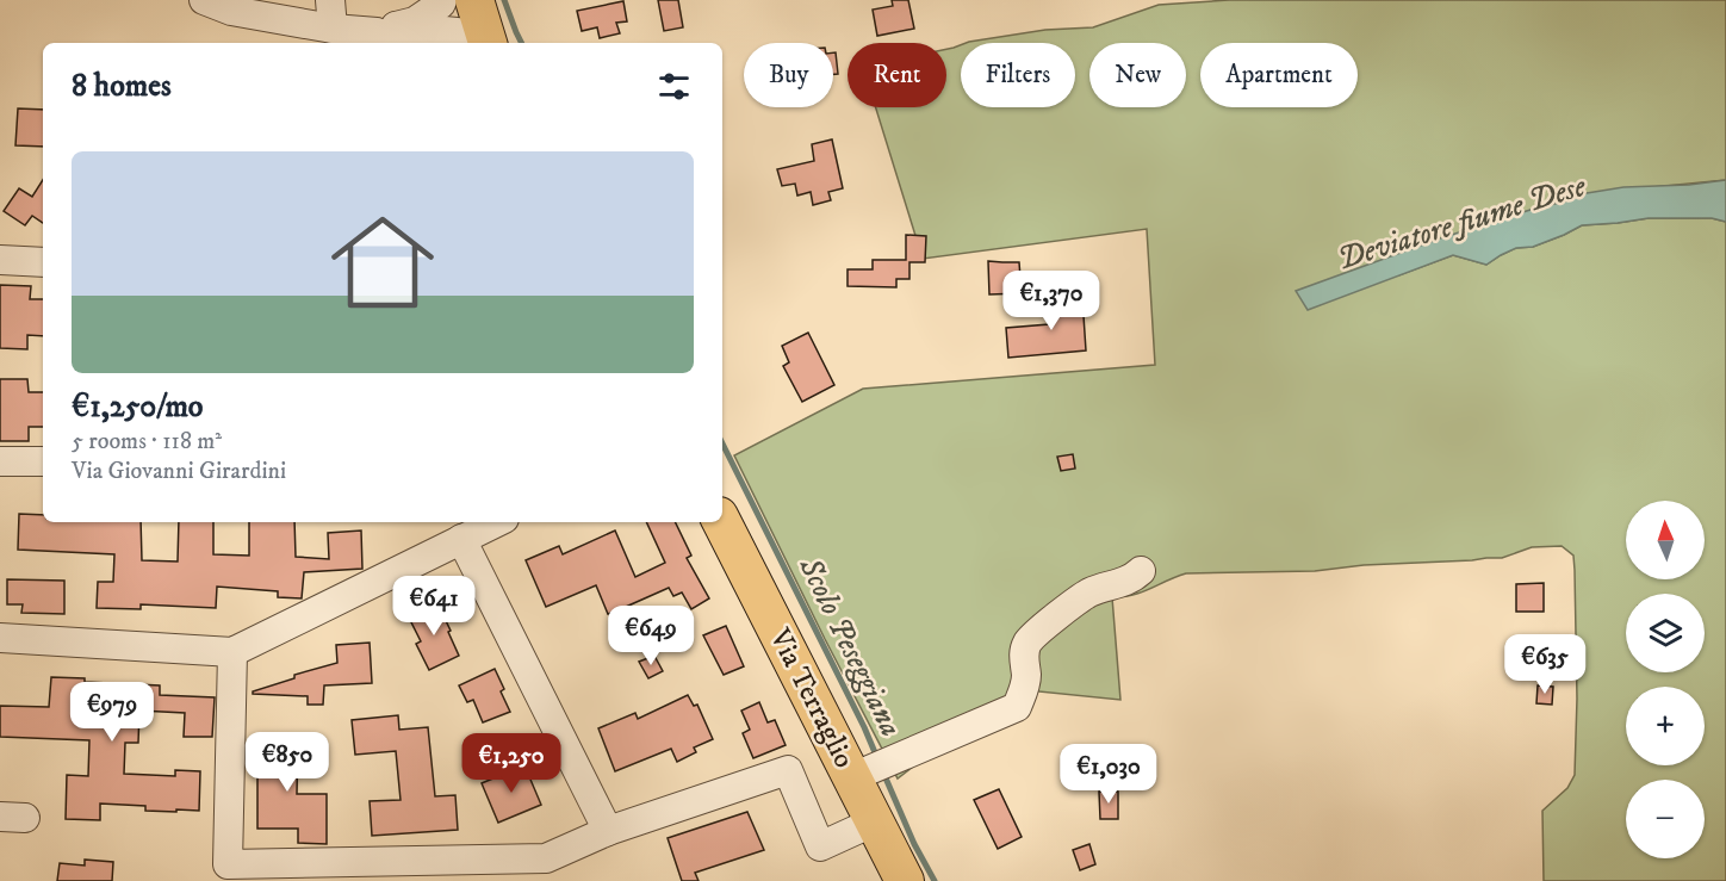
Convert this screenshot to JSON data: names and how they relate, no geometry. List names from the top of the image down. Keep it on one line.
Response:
{"streets":{"main road":["Via Terraglio"]},"water":["Deviatore fiume Dese","Scolo Peseggiana"],"north":"top","page":{"chip":["Buy","Rent","Filters","New","Apartment"],"heading":"8 homes","list":[{"name":"€1,250/mo","note":"5 rooms · 118 m² · Via Giovanni Girardini"}],"price":["€1,370","€641","€649","€635","€979","€850","€1,250","€1,030"],"map_buttons":["+","−"]}}
